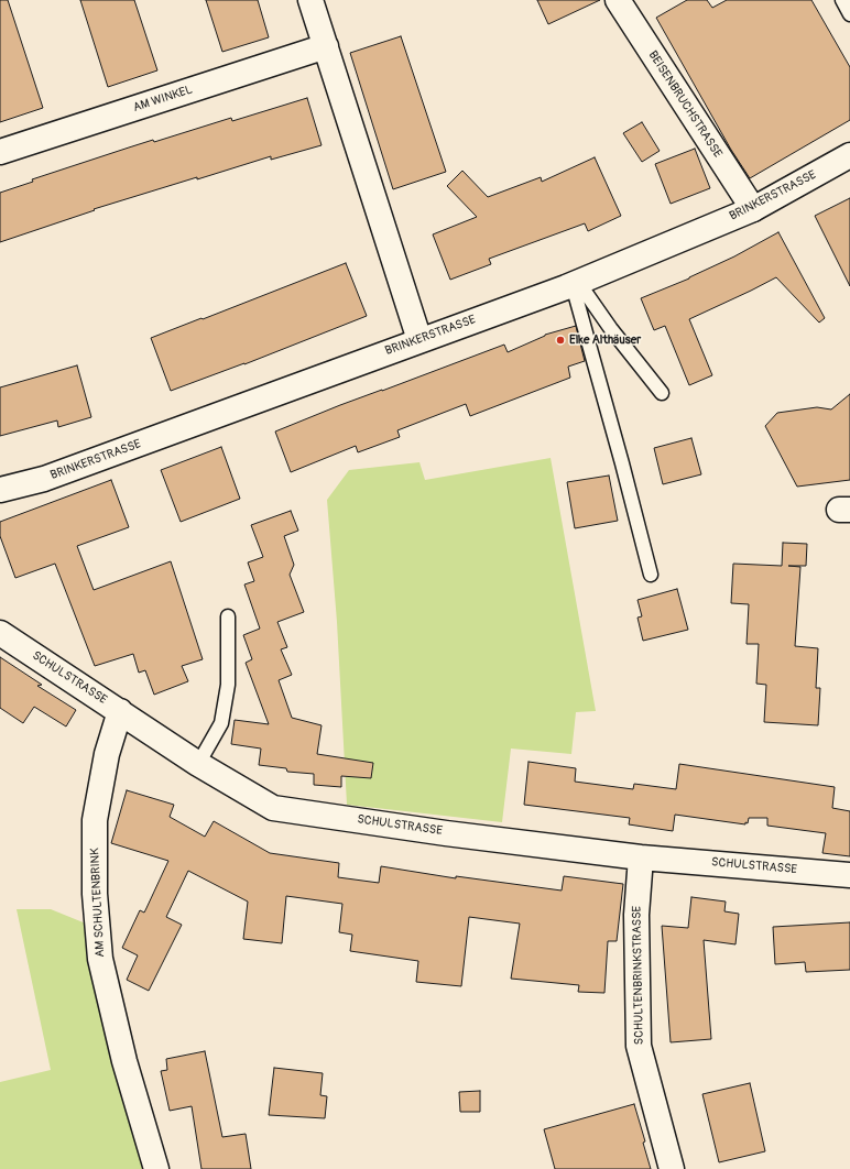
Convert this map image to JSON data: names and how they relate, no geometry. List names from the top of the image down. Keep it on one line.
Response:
{"streets":{"street":["AM WINKEL","BEISENBRUCHSTRASSE","BRINKERSTRASSE","SCHULSTRASSE","AM SCHULTENBRINK","SCHULTENBRINKSTRASSE"]},"crossings":[["BEISENBRUCHSTRASSE","BRINKERSTRASSE"],["SCHULSTRASSE","AM SCHULTENBRINK"],["SCHULSTRASSE","SCHULTENBRINKSTRASSE"]],"places":["Elke Althäuser"]}
